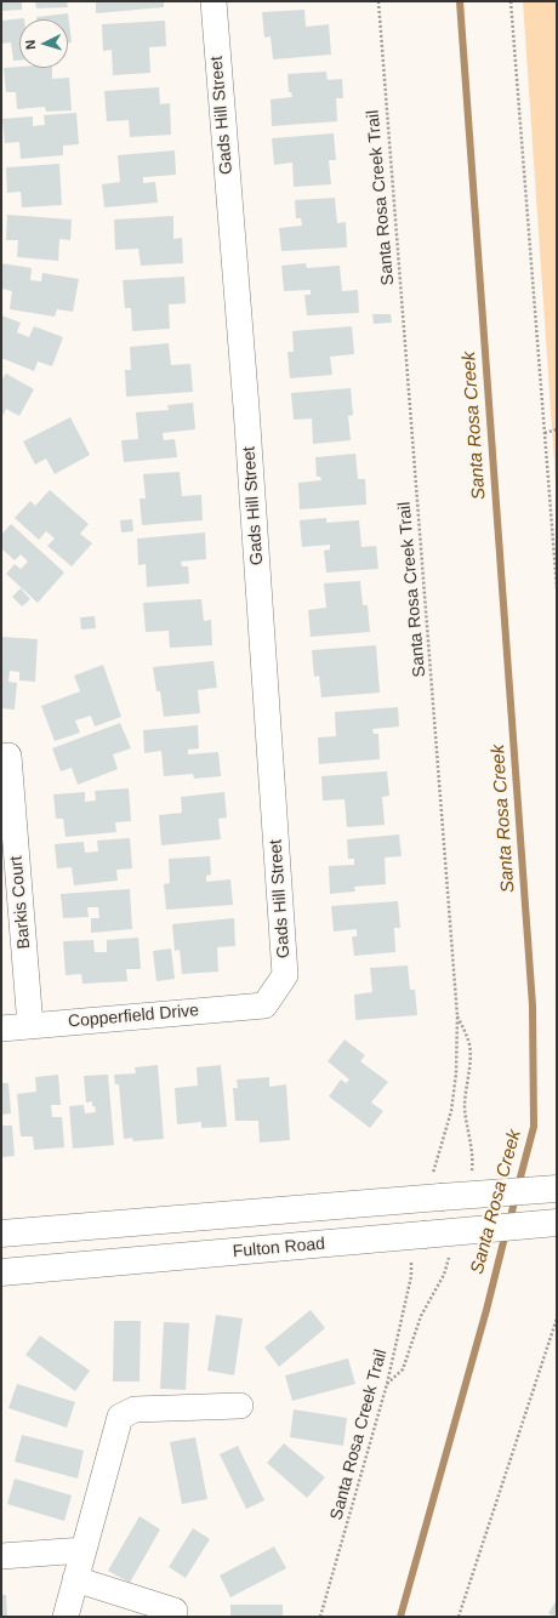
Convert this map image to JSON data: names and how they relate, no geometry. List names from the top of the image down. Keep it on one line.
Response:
{"streets":{"main road":["Fulton Road"],"street":["Gads Hill Street","Barkis Court","Copperfield Drive"],"path":["Santa Rosa Creek Trail"]},"crossings":[["Gads Hill Street","Copperfield Drive"],["Santa Rosa Creek Trail","Fulton Road"],["Barkis Court","Copperfield Drive"]],"water":["Santa Rosa Creek"],"north":"left"}
